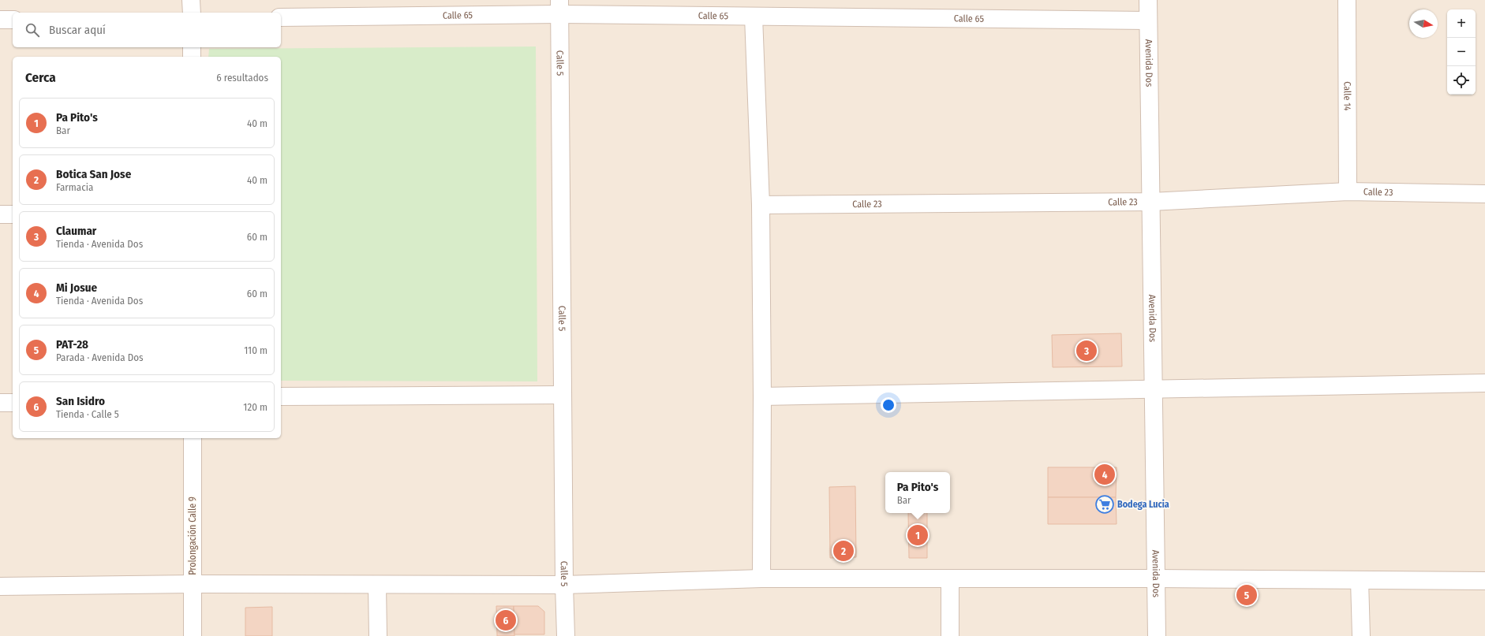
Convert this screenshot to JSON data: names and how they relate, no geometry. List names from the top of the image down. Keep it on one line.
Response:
{"streets":{"street":["Calle 65","Calle 5","Avenida Dos","Calle 14","Calle 23","Prolongación Calle 9"]},"crossings":[["Calle 65","Calle 5"],["Calle 65","Avenida Dos"],["Avenida Dos","Calle 23"],["Calle 14","Calle 23"]],"places":{"supermarket":["Bodega Lucia"]},"north":"right","page":{"map_buttons":["+","−"],"search":"Buscar aquí","heading":["Cerca","6 resultados"],"list":[{"mark":"1","name":"Pa Pito's","note":"Bar","value":"40 m"},{"mark":"2","name":"Botica San Jose","note":"Farmacia","value":"40 m"},{"mark":"3","name":"Claumar","note":"Tienda · Avenida Dos","value":"60 m"},{"mark":"4","name":"Mi Josue","note":"Tienda · Avenida Dos","value":"60 m"},{"mark":"5","name":"PAT-28","note":"Parada · Avenida Dos","value":"110 m"},{"mark":"6","name":"San Isidro","note":"Tienda · Calle 5","value":"120 m"}],"pins":["3","4","1","2","5","6"],"popup":["Pa Pito's","Bar"]}}
